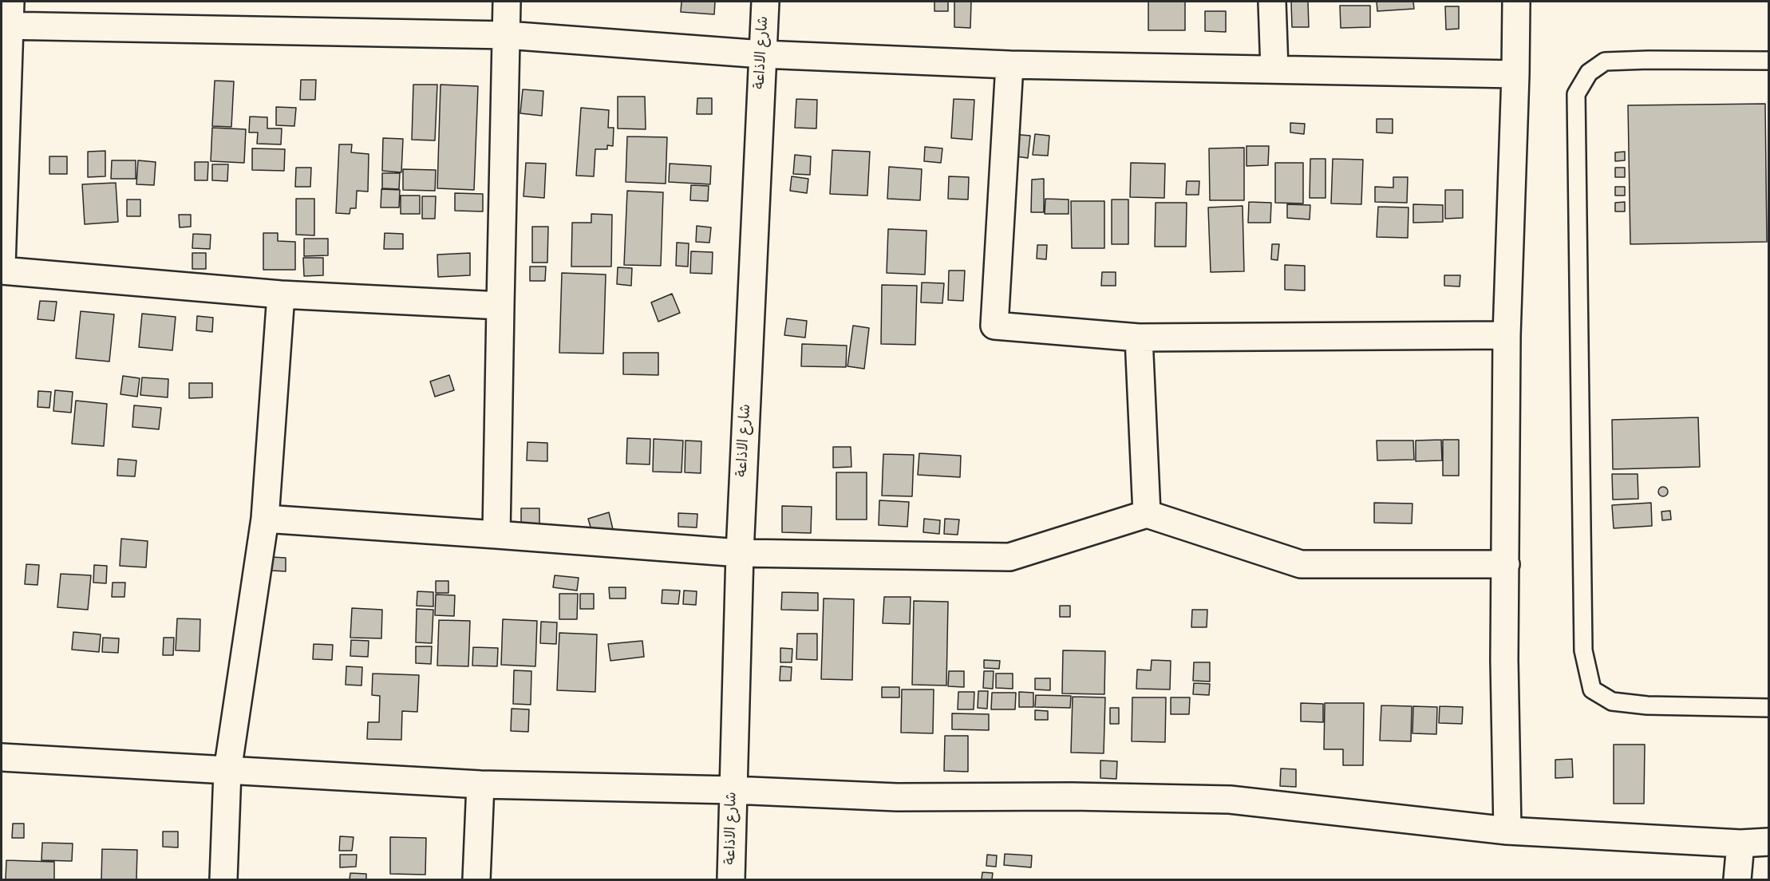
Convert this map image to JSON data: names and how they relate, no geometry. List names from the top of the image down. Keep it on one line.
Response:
{"streets":{"street":["شارع الاذاعة"]}}
